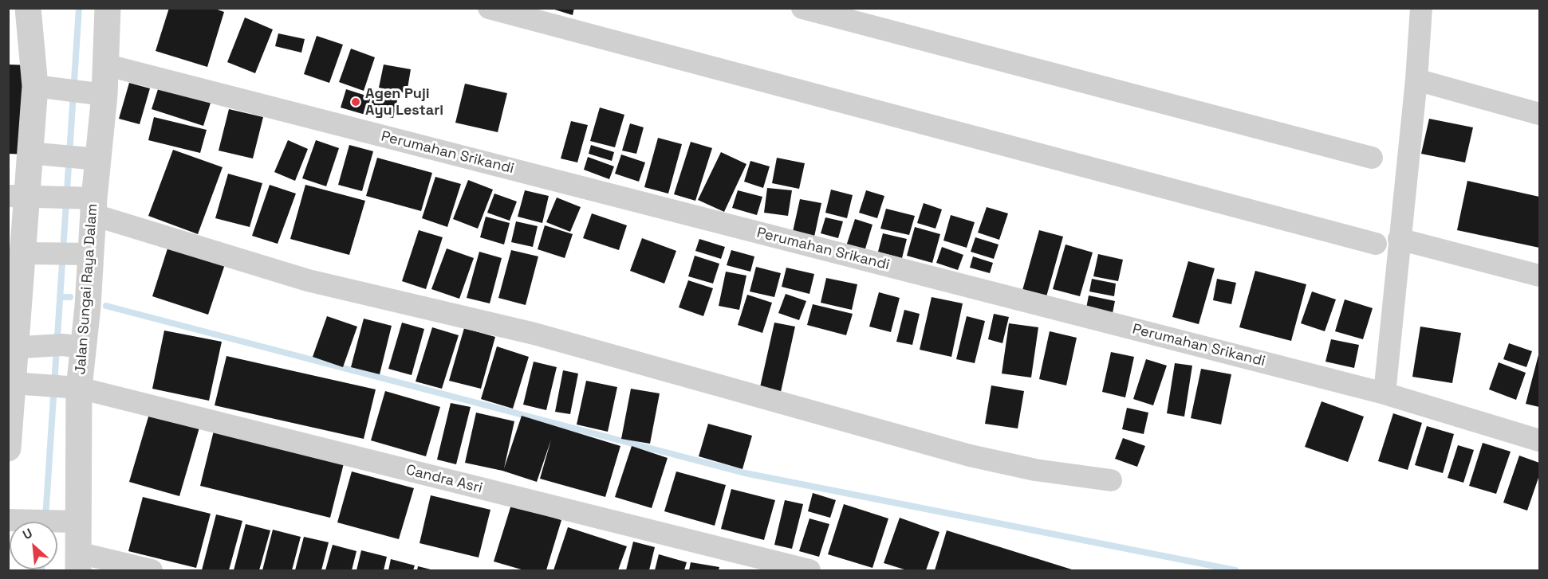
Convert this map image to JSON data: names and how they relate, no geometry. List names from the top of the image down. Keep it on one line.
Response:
{"streets":{"street":["Perumahan Srikandi","Jalan Sungai Raya Dalam","Candra Asri"]},"crossings":[["Perumahan Srikandi","Jalan Sungai Raya Dalam"],["Jalan Sungai Raya Dalam","Candra Asri"]],"places":["Agen Puji Ayu Lestari"],"north":"top left"}
